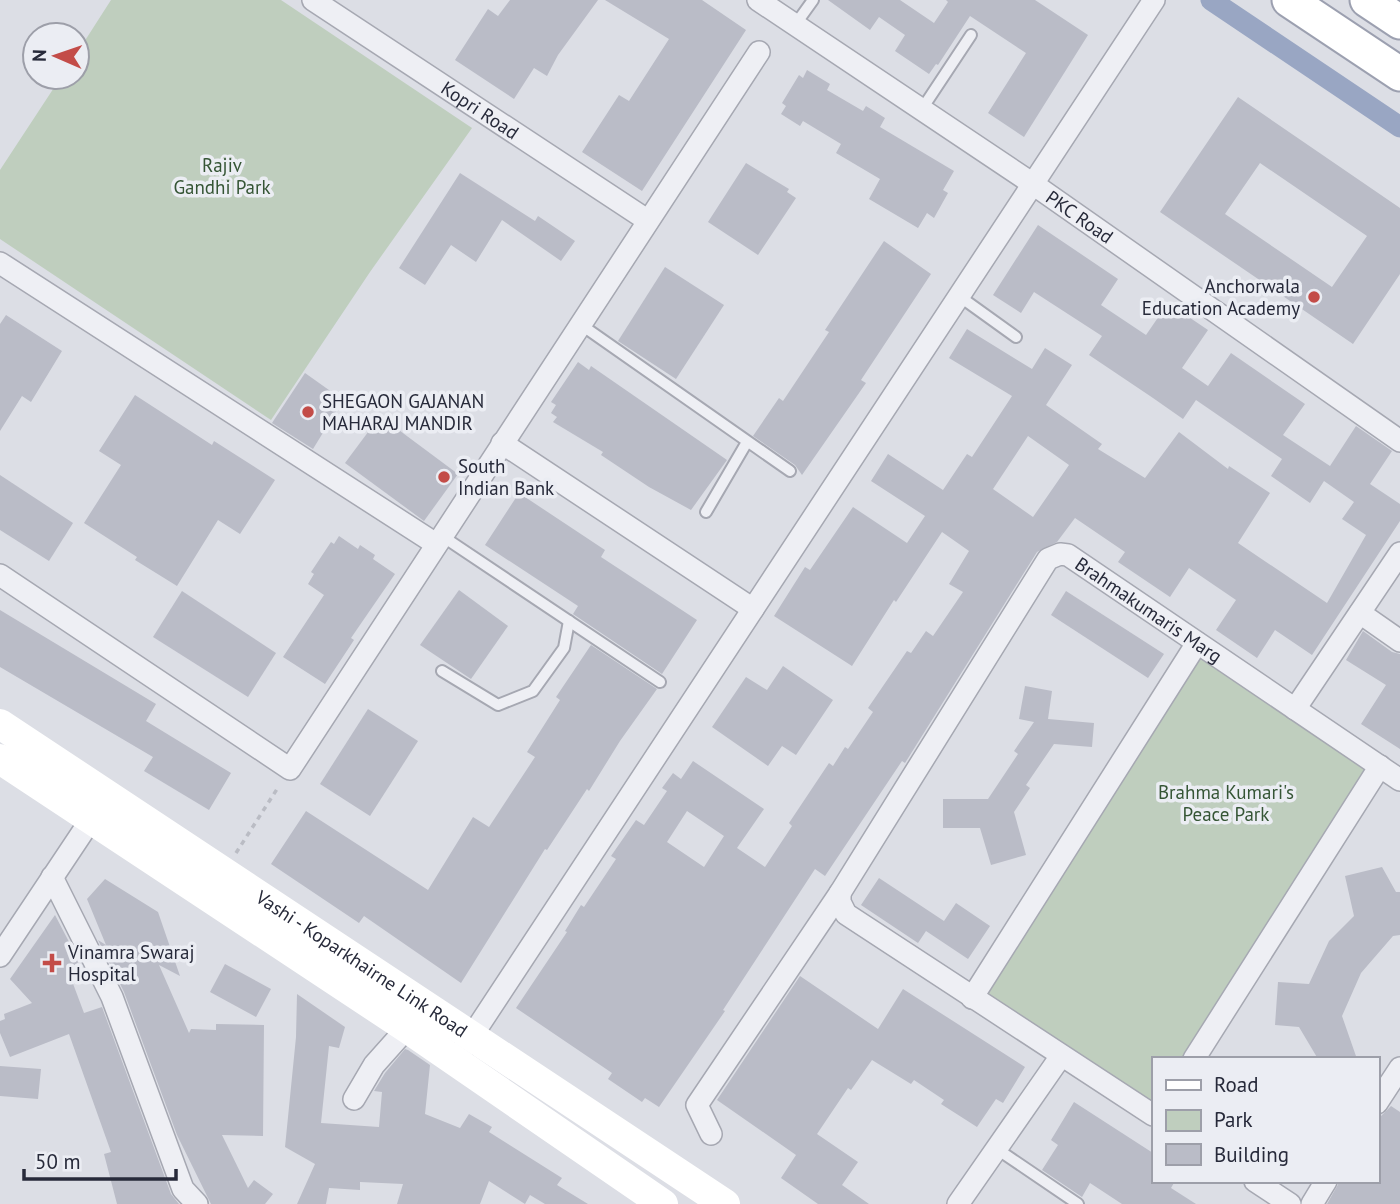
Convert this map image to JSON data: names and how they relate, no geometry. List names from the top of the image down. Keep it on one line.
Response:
{"streets":{"main road":["Vashi - Koparkhairne Link Road"],"street":["Kopri Road","PKC Road","Brahmakumaris Marg"]},"parks":["Rajiv Gandhi Park","Brahma Kumari's Peace Park"],"places":{"other":["Anchorwala Education Academy","SHEGAON GAJANAN MAHARAJ MANDIR","South Indian Bank"],"health":["Vinamra Swaraj Hospital"]},"legend":["Road","Park","Building"],"scale_bar":"50 m","north":"left"}
